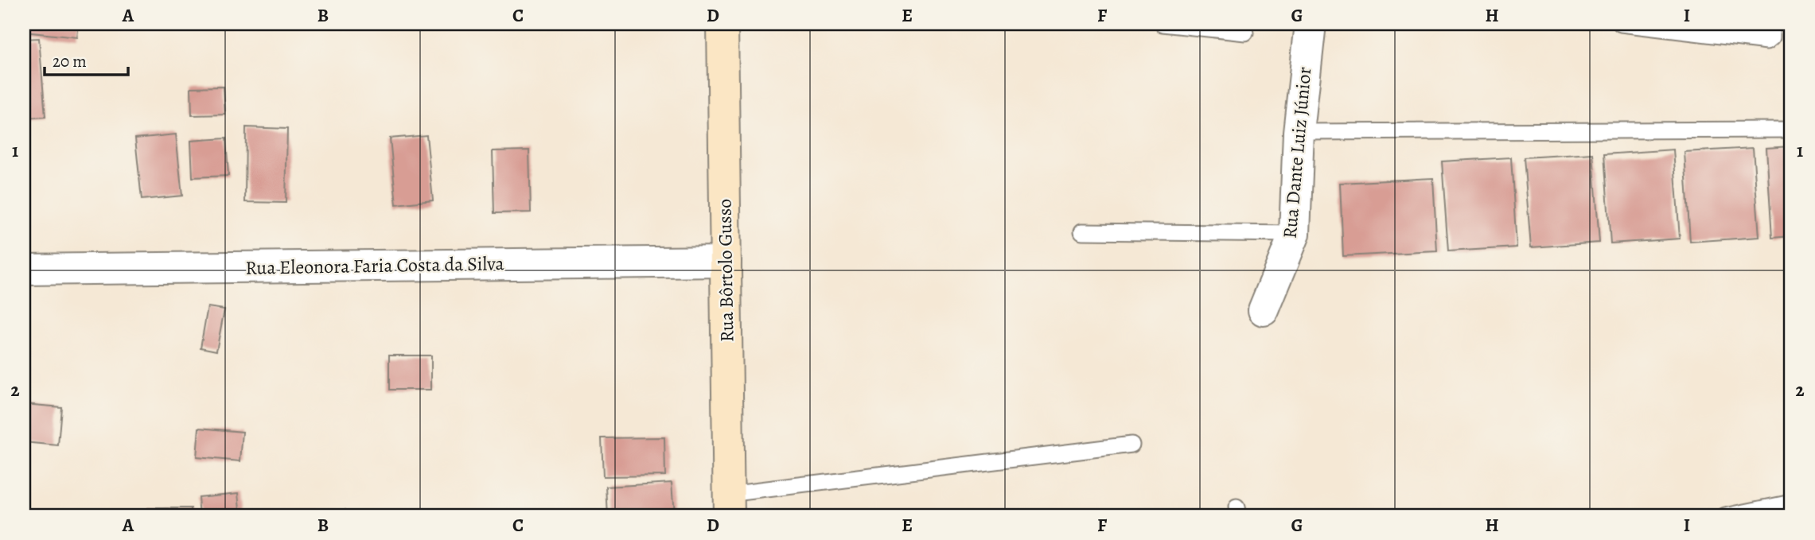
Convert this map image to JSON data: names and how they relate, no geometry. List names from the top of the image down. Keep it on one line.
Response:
{"streets":{"street":["Rua Dante Luiz Júnior","Rua Eleonora Faria Costa da Silva","Rua Bôrtolo Gusso"]},"crossings":[["Rua Eleonora Faria Costa da Silva","Rua Bôrtolo Gusso"]],"scale_bar":"20 m","grid":{"columns":["A","B","C","D","E","F","G","H","I"],"rows":["1","2"]}}
